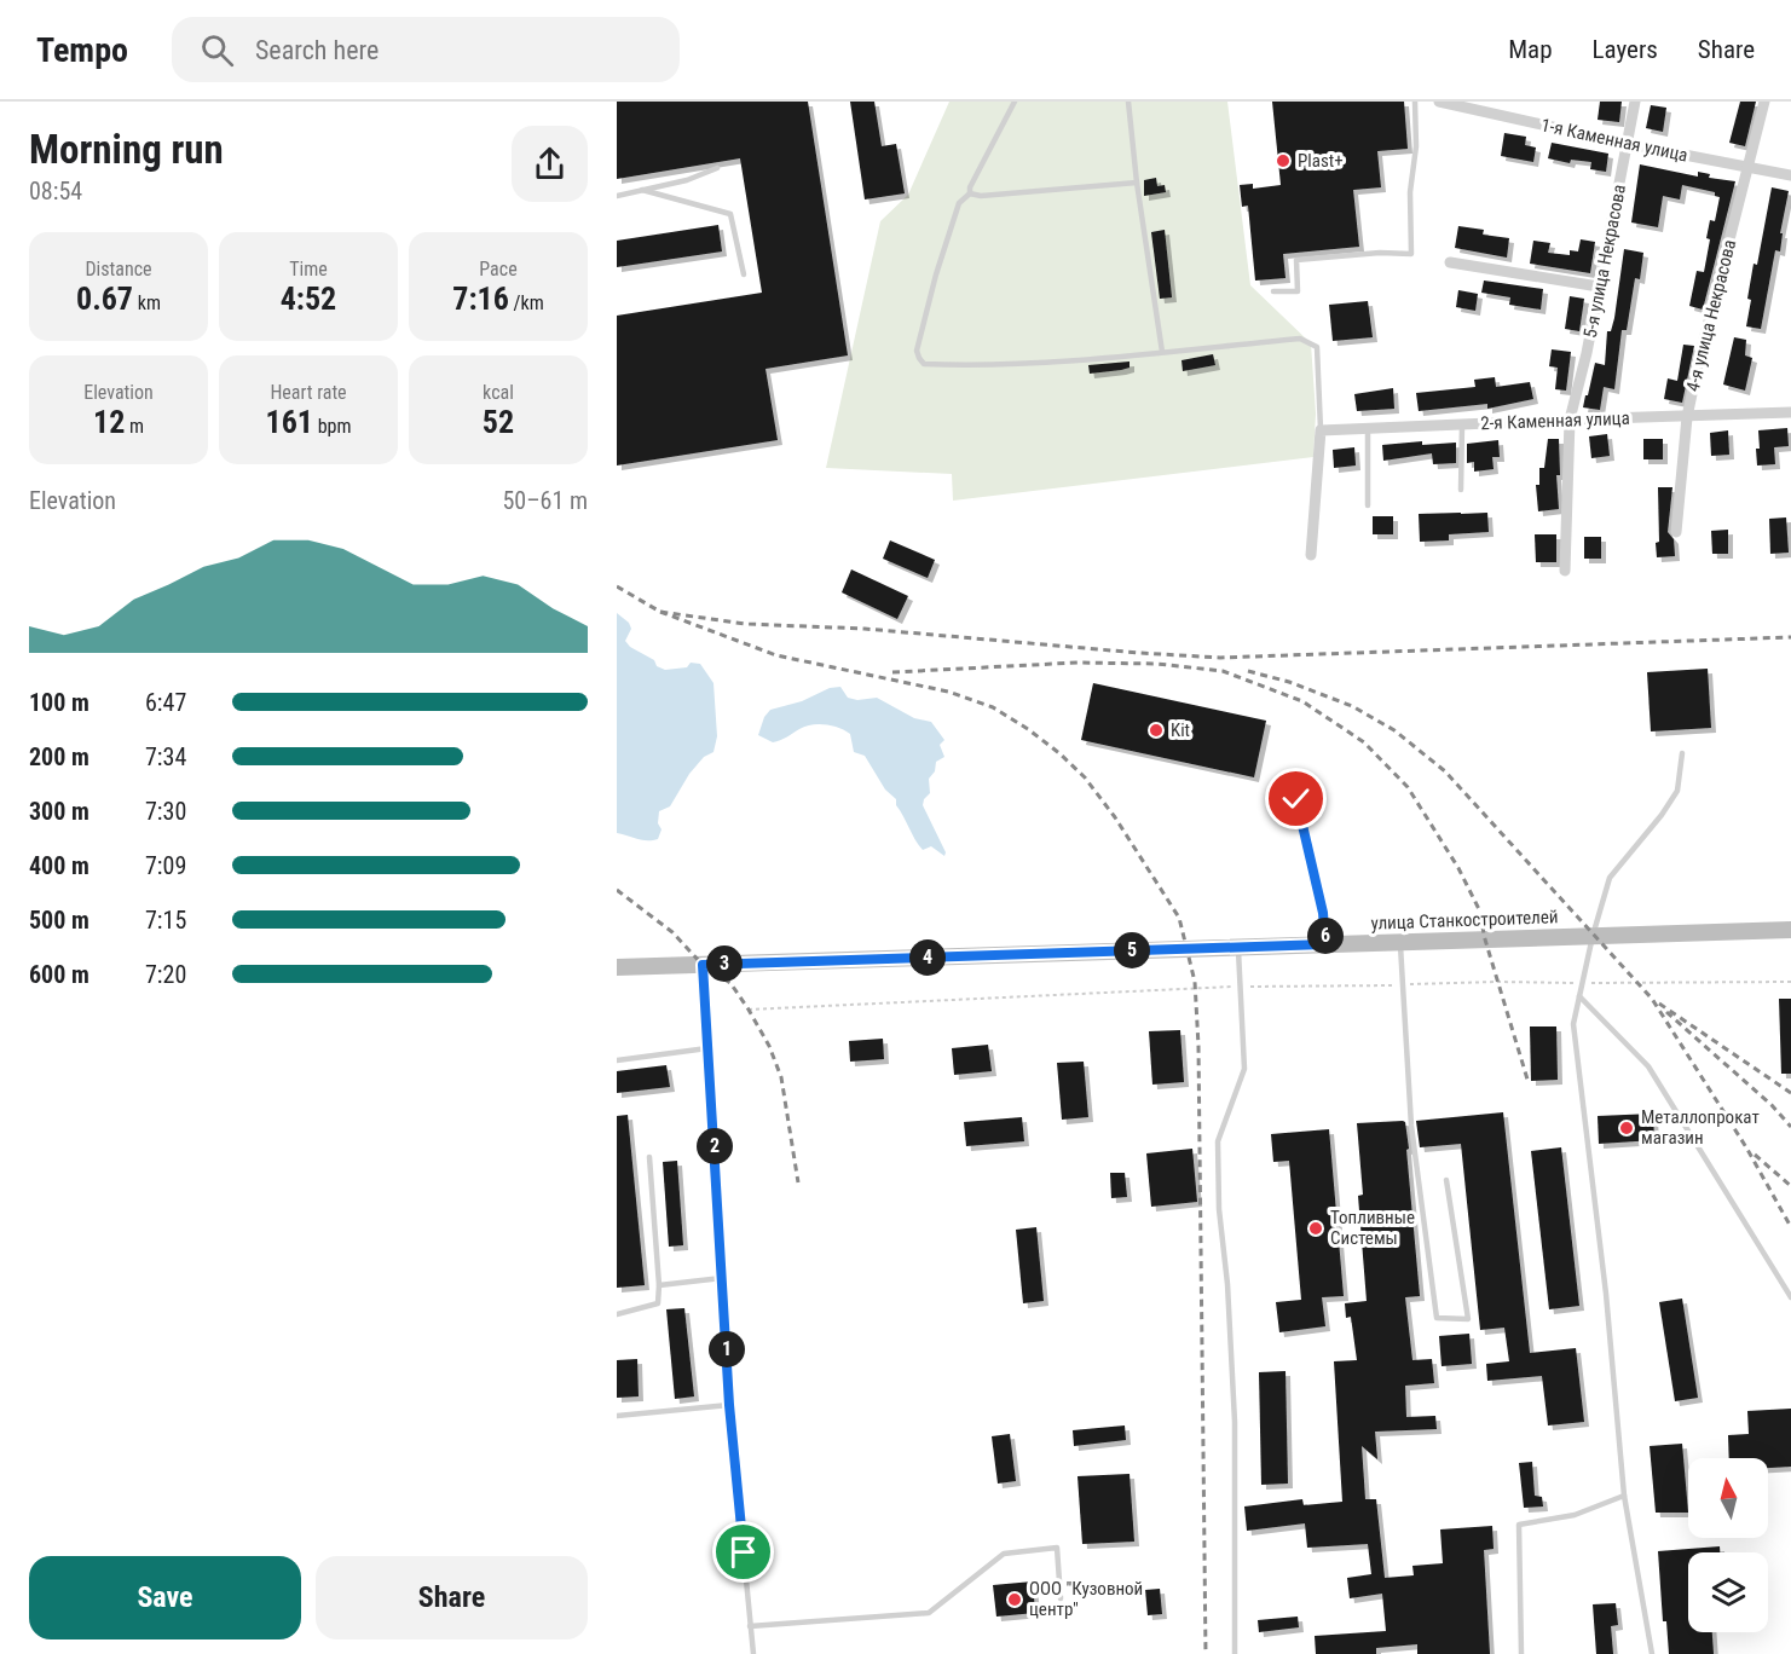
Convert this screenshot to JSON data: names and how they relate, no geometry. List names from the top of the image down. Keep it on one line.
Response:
{"streets":{"main road":["улица Станкостроителей"],"street":["1-я Каменная улица","5-я улица Некрасова","4-я улица Некрасова","2-я Каменная улица"]},"crossings":[["1-я Каменная улица","5-я улица Некрасова"],["1-я Каменная улица","4-я улица Некрасова"],["5-я улица Некрасова","2-я Каменная улица"],["4-я улица Некрасова","2-я Каменная улица"]],"places":["Plast+","Kit","Металлопрокат магазин","Топливные Системы","ООО \"Кузовной центр\""],"north":"top","page":{"header":"Tempo","search":"Search here","nav":["Map","Layers","Share"],"heading":["Morning run","08:54"],"stats":[["Distance","0.67 km"],["Time","4:52"],["Pace","7:16 /km"],["Elevation","12 m"],["Heart rate","161 bpm"],["kcal","52"]],"chart":["Elevation","50–61 m"],"list":[{"name":"100 m","note":"6:47"},{"name":"200 m","note":"7:34"},{"name":"300 m","note":"7:30"},{"name":"400 m","note":"7:09"},{"name":"500 m","note":"7:15"},{"name":"600 m","note":"7:20"}],"pins":["6","5","4","3","2","1"],"buttons":["Save","Share"]}}
